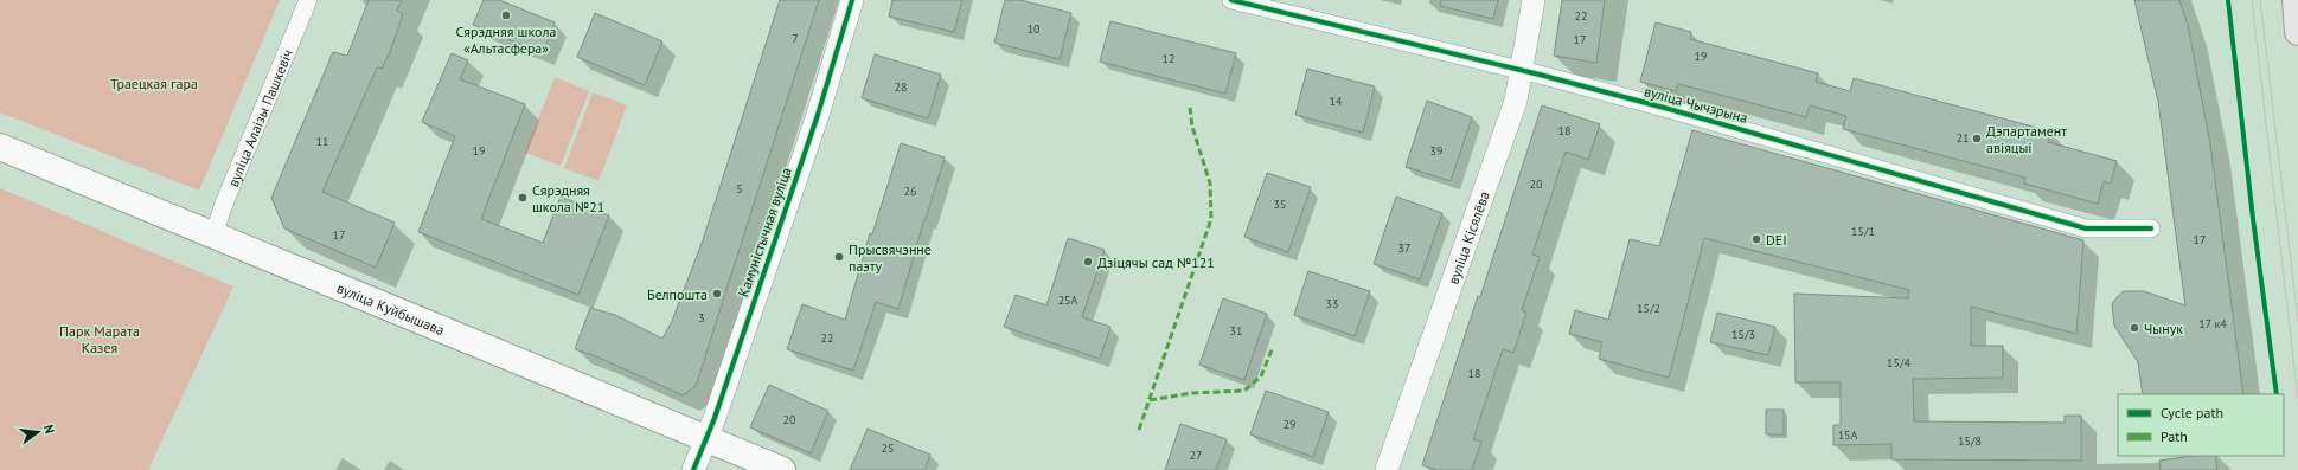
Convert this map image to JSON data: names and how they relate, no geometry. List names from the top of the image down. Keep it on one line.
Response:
{"streets":{"main road":["вуліца Куйбышава"],"street":["вуліца Чычэрына","вуліца Алаізы Пашкевіч","Камуністычная вуліца","вуліца Кісялёва"]},"crossings":[["вуліца Чычэрына","вуліца Кісялёва"],["вуліца Алаізы Пашкевіч","вуліца Куйбышава"],["Камуністычная вуліца","вуліца Куйбышава"]],"parks":["Траецкая гара","Парк Марата Казея"],"places":["Сярэдняя школа «Альтасфера»","Дэпартамент авіяцыі","Сярэдняя школа №21","DEI","Прысвячэнне паэту","Дзіцячы сад №121","Белпошта","Чынук"],"house_numbers":["22","10","7","17","19","12","28","14","18","21","11","19","39","20","5","26","35","15/1","17","17","37","25А","33","15/2","3","17 к4","31","15/3","22","15/4","18","20","29","15А","15/8","25","27"],"legend":["Cycle path","Path"],"north":"right"}
